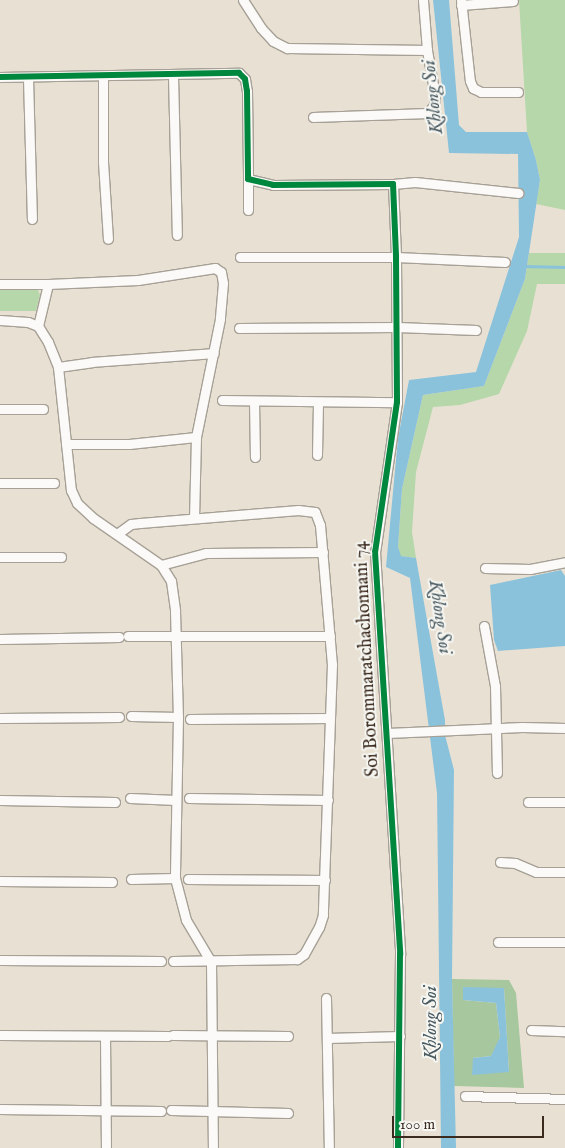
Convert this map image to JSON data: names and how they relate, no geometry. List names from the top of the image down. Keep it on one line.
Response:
{"streets":{"street":["Soi Borommaratchachonnani 74"]},"water":["Khlong Soi"],"scale_bar":"100 m"}
